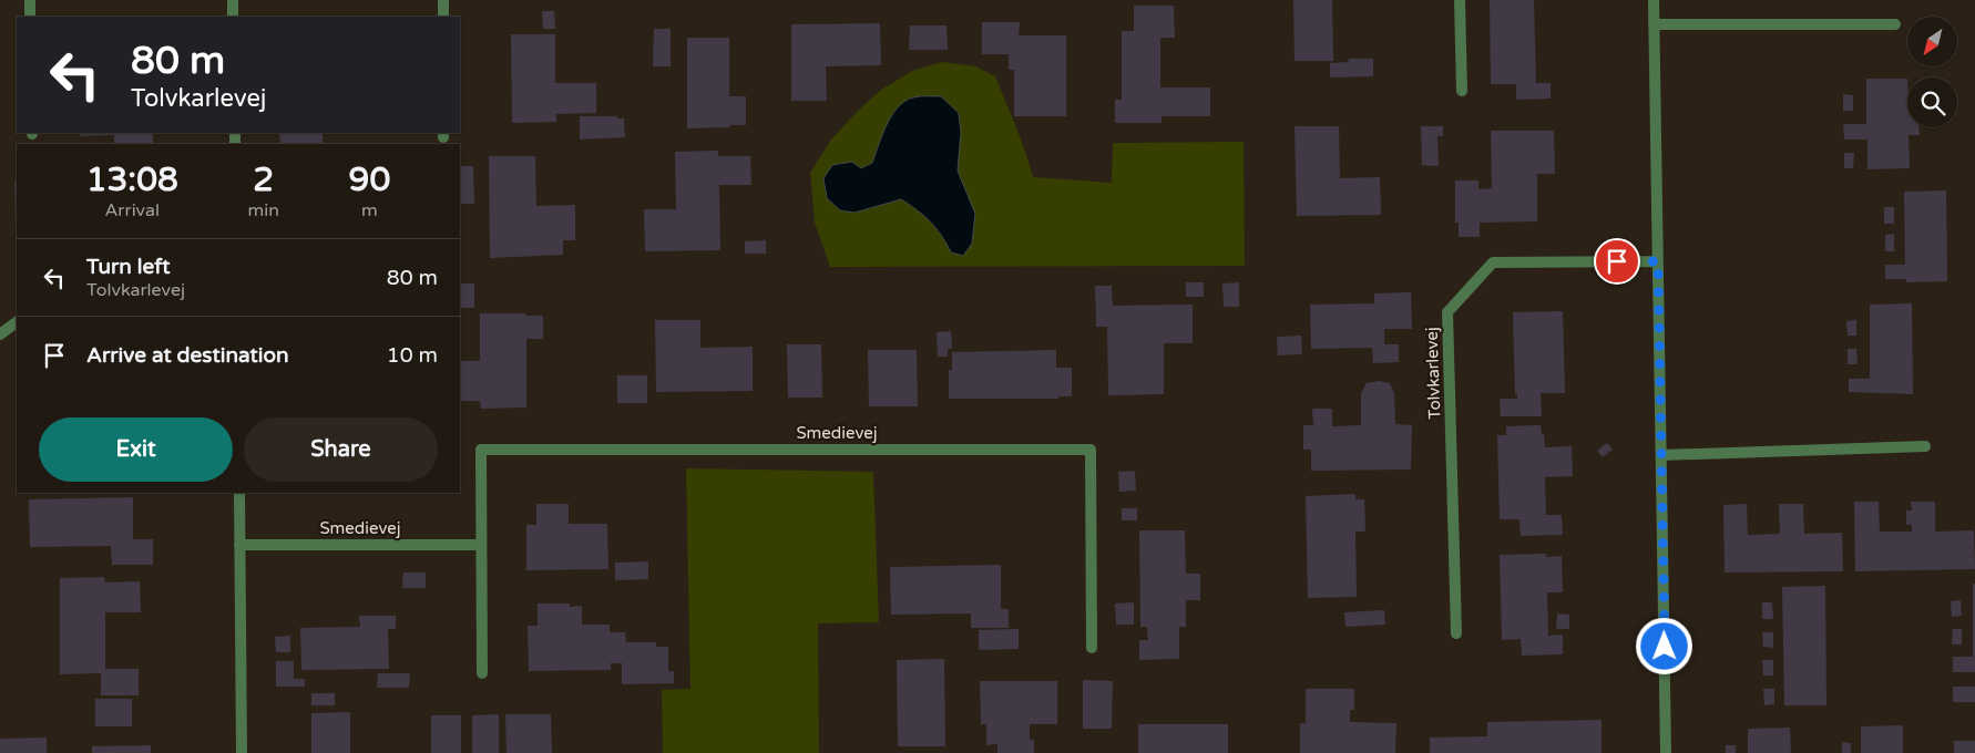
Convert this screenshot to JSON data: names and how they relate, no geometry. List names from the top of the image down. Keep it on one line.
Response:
{"streets":{"street":["Tolvkarlevej","Smedievej"]},"north":"bottom left","page":{"turn":["80 m","Tolvkarlevej"],"eta":["13:08","Arrival","2","min","90","m"],"list":[{"name":"Turn left","note":"Tolvkarlevej","value":"80 m"},{"name":"Arrive at destination","value":"10 m"}],"buttons":["Exit","Share"]}}
